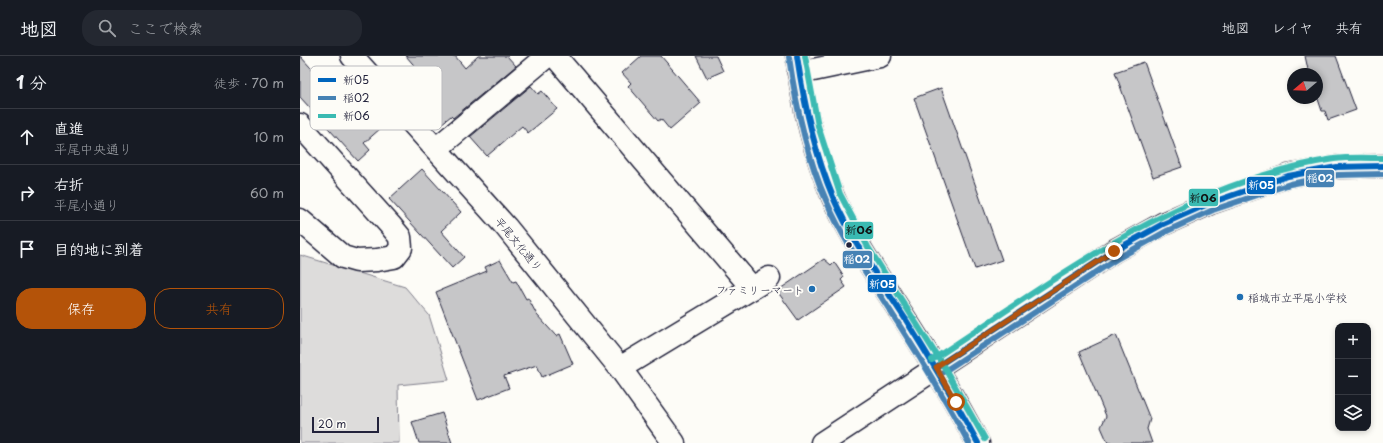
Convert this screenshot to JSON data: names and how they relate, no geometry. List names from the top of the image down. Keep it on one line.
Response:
{"streets":{"street":["平尾文化通り"]},"places":["ファミリーマート","稲城市立平尾小学校"],"lines":["transit line 新05","transit line 新06","transit line 稲02"],"legend":["新05","稲02","新06"],"scale_bar":"20 m","north":"left","page":{"header":"地図","search":"ここで検索","nav":["地図","レイヤ","共有"],"heading":["1 分","徒歩 · 70 m"],"list":[["直進","平尾中央通り","10 m"],["右折","平尾小通り","60 m"],"目的地に到着"],"buttons":["保存","共有"],"map_buttons":["+","−"],"scale":"20 m"}}
